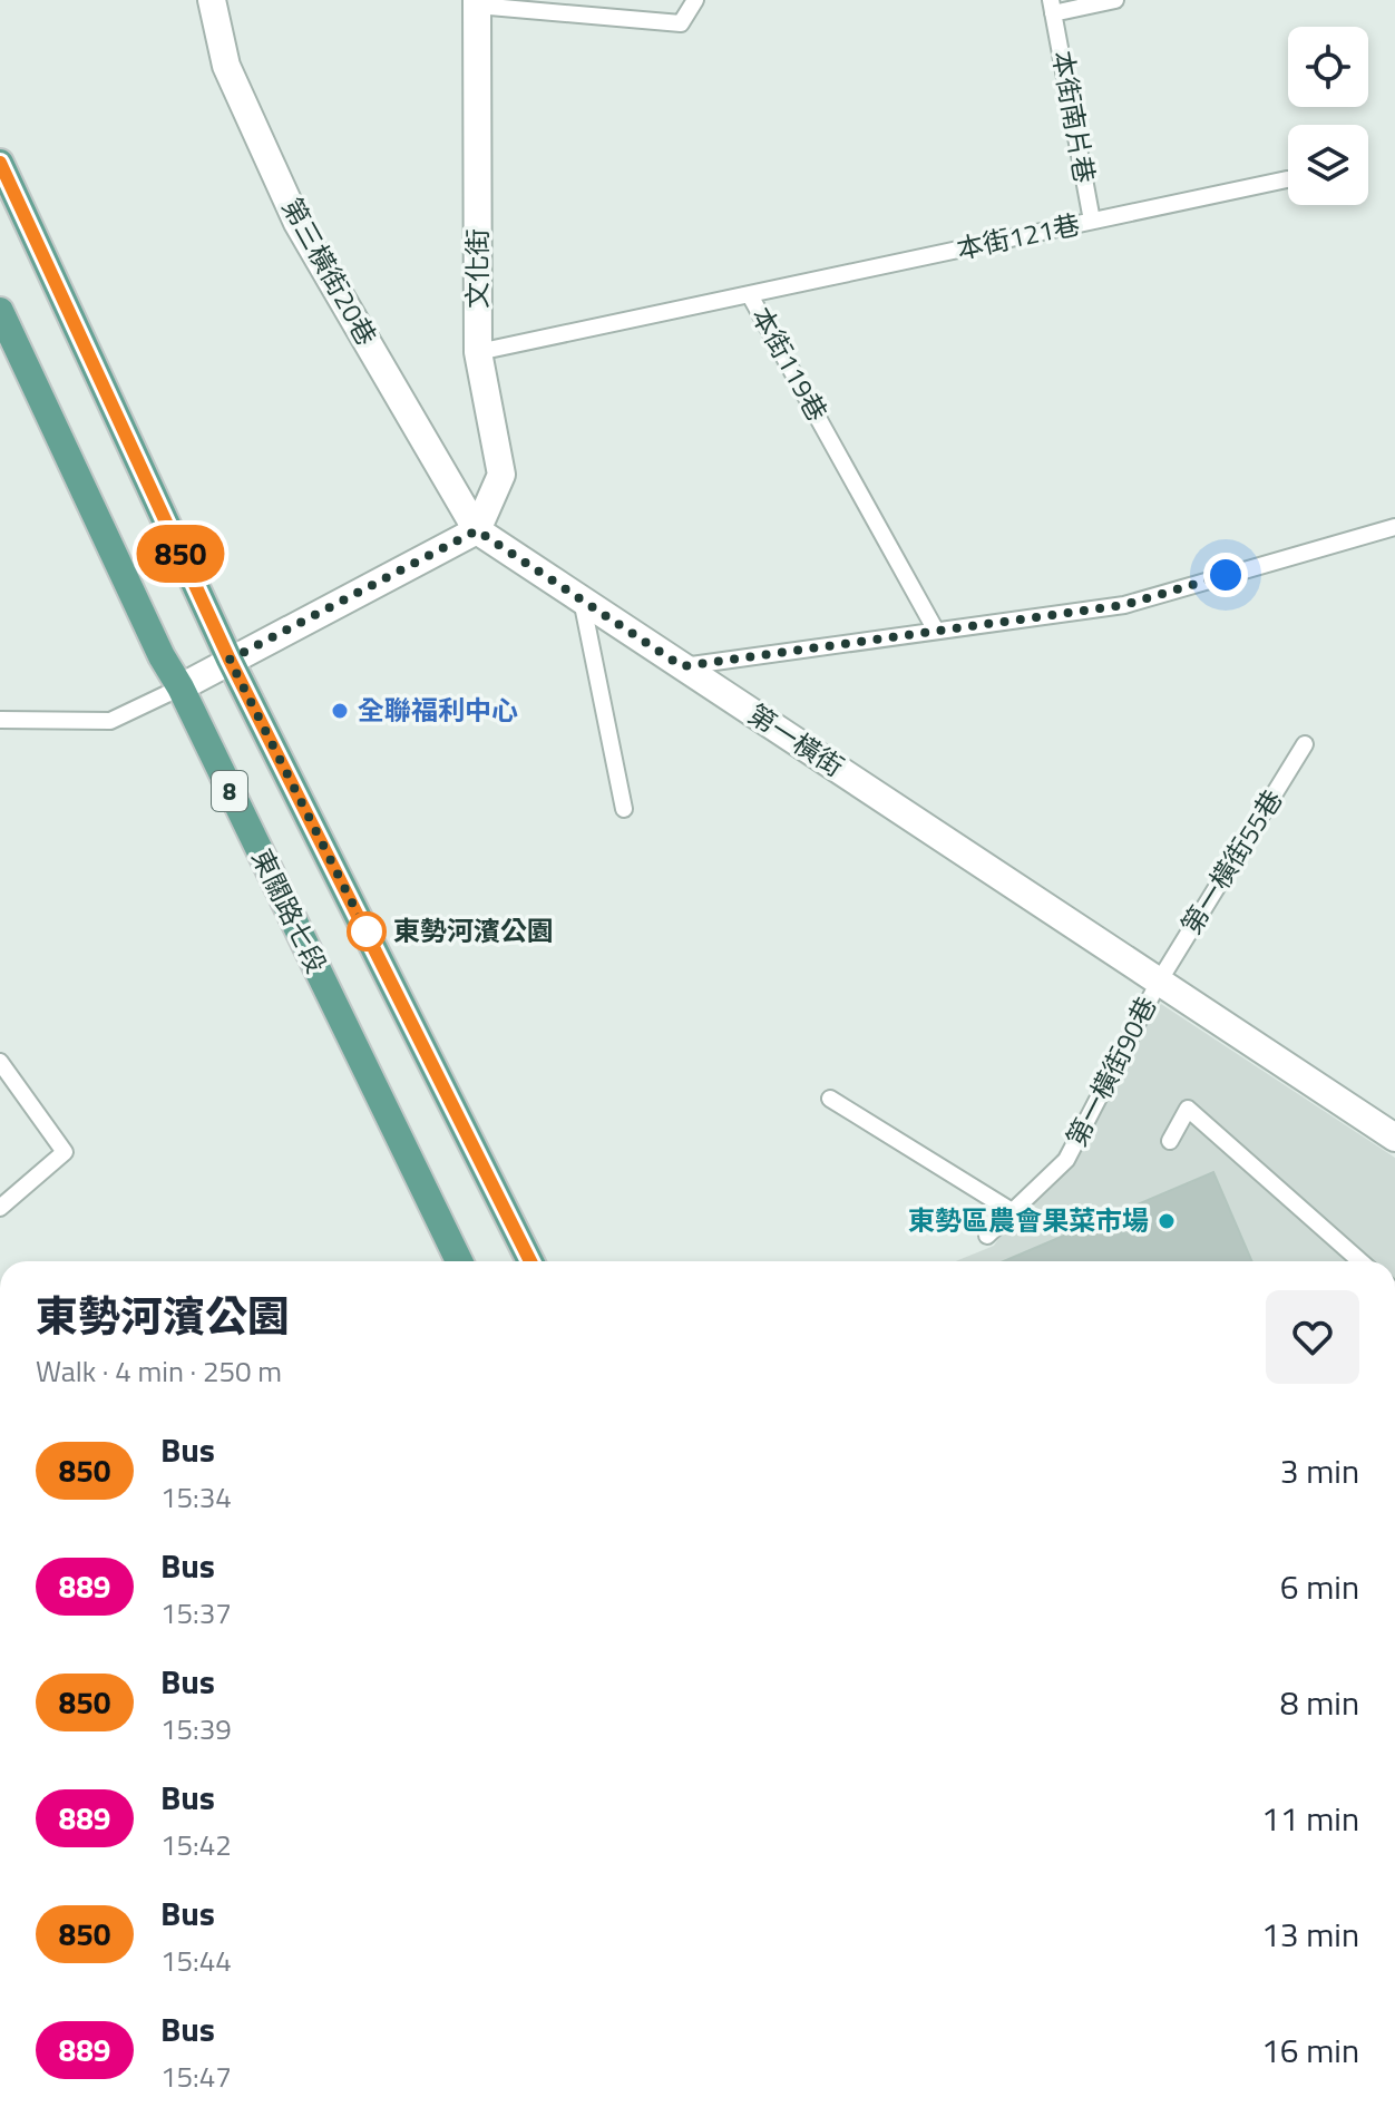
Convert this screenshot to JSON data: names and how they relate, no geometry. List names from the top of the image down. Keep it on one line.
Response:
{"streets":{"main road":["8","東關路七段"],"street":["文化街","第三橫街20巷","第一橫街"],"lane":["本街南片巷","本街121巷","本街119巷","第一橫街55巷","第一橫街90巷"]},"crossings":[["本街南片巷","本街121巷"],["本街121巷","本街119巷"],["文化街","第三橫街20巷"],["文化街","本街119巷"],["文化街","第一橫街"],["第三橫街20巷","第一橫街"],["第一橫街","第一橫街55巷"],["第一橫街","第一橫街90巷"],["第一橫街55巷","第一橫街90巷"]],"places":["全聯福利中心","東勢河濱公園","東勢區農會果菜市場"],"lines":["bus line 850"],"page":{"on_map":"850","heading":["東勢河濱公園","Walk · 4 min · 250 m"],"list":[{"mark":"850","name":"Bus","note":"15:34","value":"3 min"},{"mark":"889","name":"Bus","note":"15:37","value":"6 min"},{"mark":"850","name":"Bus","note":"15:39","value":"8 min"},{"mark":"889","name":"Bus","note":"15:42","value":"11 min"},{"mark":"850","name":"Bus","note":"15:44","value":"13 min"},{"mark":"889","name":"Bus","note":"15:47","value":"16 min"}]}}
